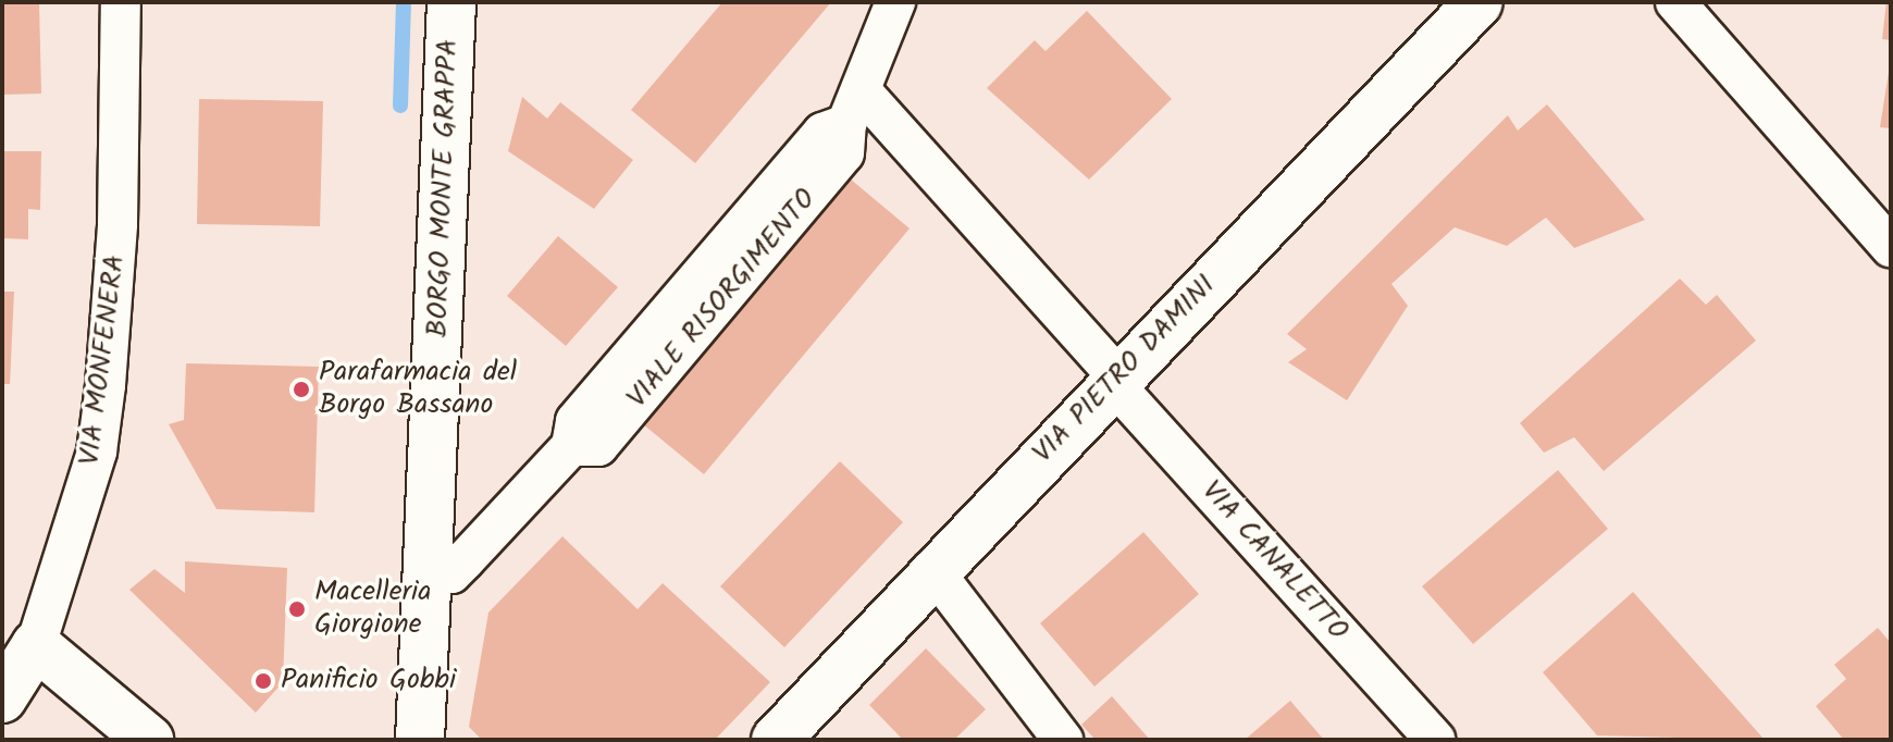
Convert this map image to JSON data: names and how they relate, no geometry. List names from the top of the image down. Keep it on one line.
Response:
{"streets":{"street":["BORGO MONTE GRAPPA","VIALE RISORGIMENTO","VIA MONFENERA","VIA PIETRO DAMINI","VIA CANALETTO"]},"crossings":[["BORGO MONTE GRAPPA","VIALE RISORGIMENTO"],["VIALE RISORGIMENTO","VIA CANALETTO"],["VIA PIETRO DAMINI","VIA CANALETTO"]],"places":["Parafarmacia del Borgo Bassano","Macelleria Giorgione","Panificio Gobbi"]}
